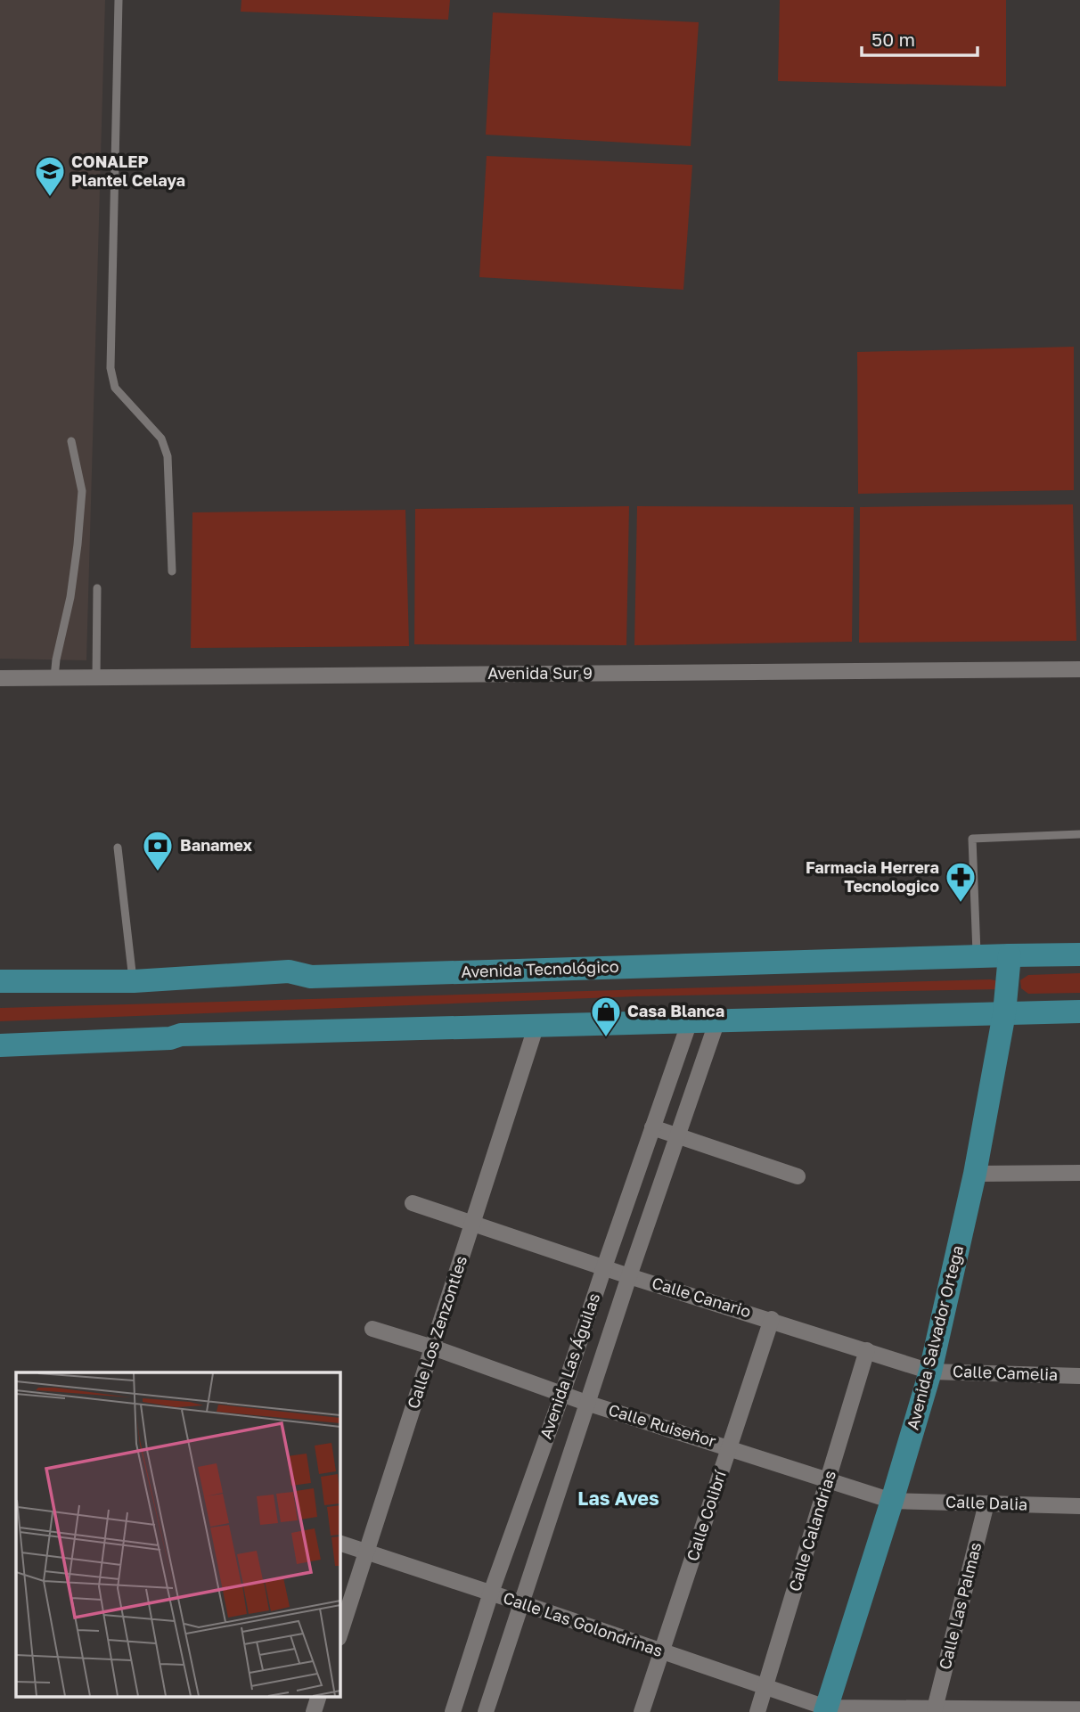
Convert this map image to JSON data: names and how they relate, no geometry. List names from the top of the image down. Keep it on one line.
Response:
{"streets":{"main road":["Avenida Tecnológico","Avenida Salvador Ortega"],"street":["Avenida Sur 9","Calle Canario","Calle Los Zenzontles","Avenida Las Águilas","Calle Camelia","Calle Ruiseñor","Calle Dalia","Calle Colibrí","Calle Calandrias","Calle Las Palmas","Calle Las Golondrinas"]},"crossings":[["Avenida Tecnológico","Avenida Salvador Ortega"],["Calle Canario","Calle Los Zenzontles"],["Calle Canario","Avenida Salvador Ortega"],["Calle Canario","Avenida Las Águilas"],["Calle Canario","Calle Camelia"],["Calle Canario","Calle Colibrí"],["Calle Canario","Calle Calandrias"],["Calle Los Zenzontles","Calle Ruiseñor"],["Calle Los Zenzontles","Calle Las Golondrinas"],["Avenida Salvador Ortega","Calle Camelia"],["Avenida Salvador Ortega","Calle Ruiseñor"],["Avenida Salvador Ortega","Calle Dalia"],["Avenida Salvador Ortega","Calle Las Golondrinas"],["Avenida Las Águilas","Calle Ruiseñor"],["Avenida Las Águilas","Calle Las Golondrinas"],["Calle Ruiseñor","Calle Dalia"],["Calle Ruiseñor","Calle Colibrí"],["Calle Ruiseñor","Calle Calandrias"],["Calle Dalia","Calle Las Palmas"],["Calle Colibrí","Calle Las Golondrinas"],["Calle Calandrias","Calle Las Golondrinas"],["Calle Las Palmas","Calle Las Golondrinas"]],"districts":["Las Aves"],"places":{"school or university":["CONALEP Plantel Celaya"],"bank":["Banamex"],"pharmacy":["Farmacia Herrera Tecnologico"],"shop":["Casa Blanca"]},"scale_bar":"50 m"}
